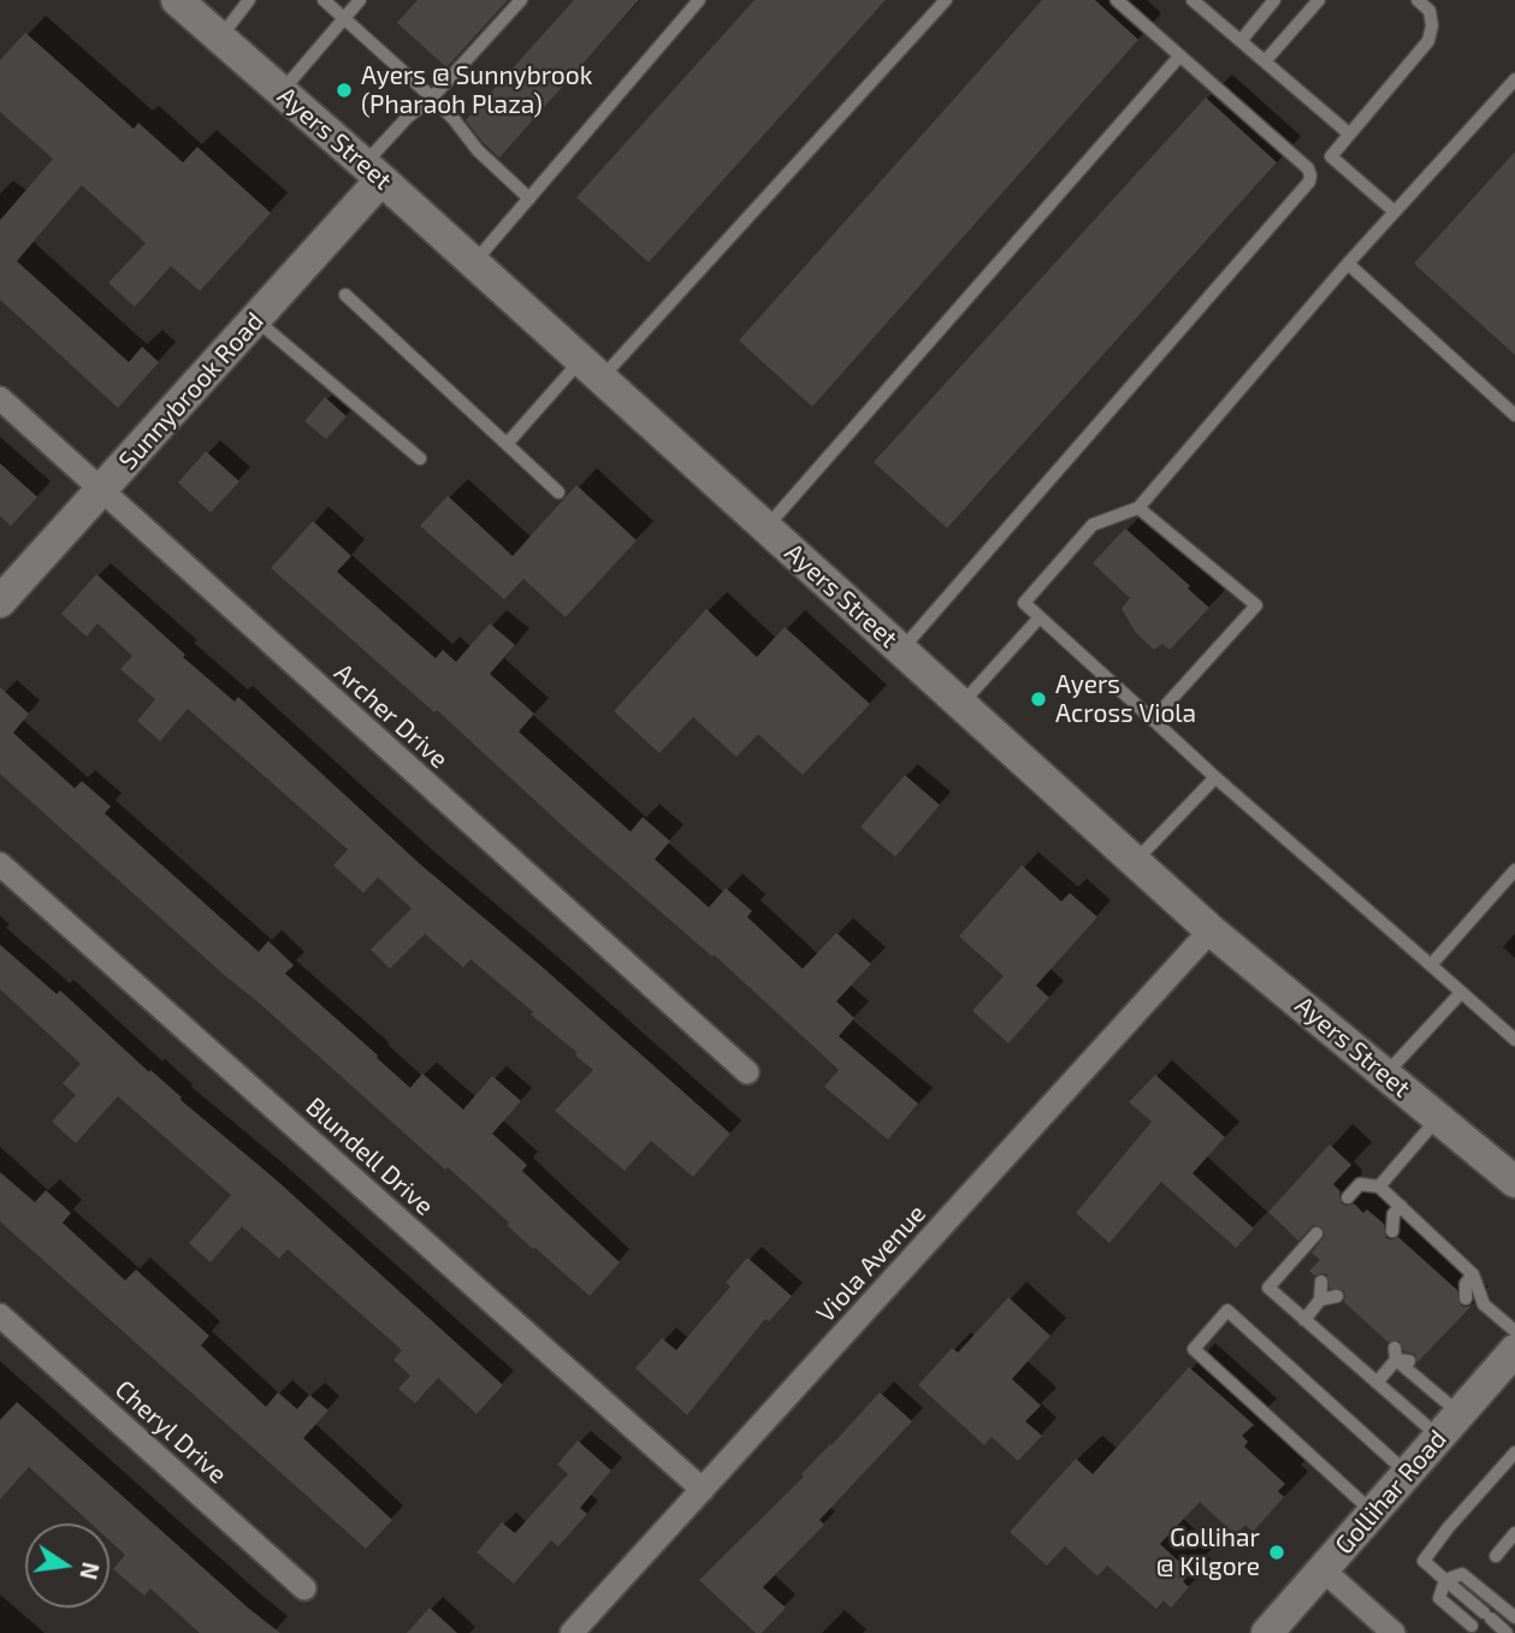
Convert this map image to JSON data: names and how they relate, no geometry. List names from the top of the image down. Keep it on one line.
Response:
{"streets":{"main road":["Ayers Street","Sunnybrook Road","Gollihar Road"],"street":["Archer Drive","Blundell Drive","Viola Avenue","Cheryl Drive"]},"crossings":[["Ayers Street","Sunnybrook Road"],["Ayers Street","Viola Avenue"],["Sunnybrook Road","Archer Drive"],["Blundell Drive","Viola Avenue"]],"places":["Ayers @ Sunnybrook (Pharaoh Plaza)","Ayers Across Viola","Gollihar @ Kilgore"],"north":"right"}
